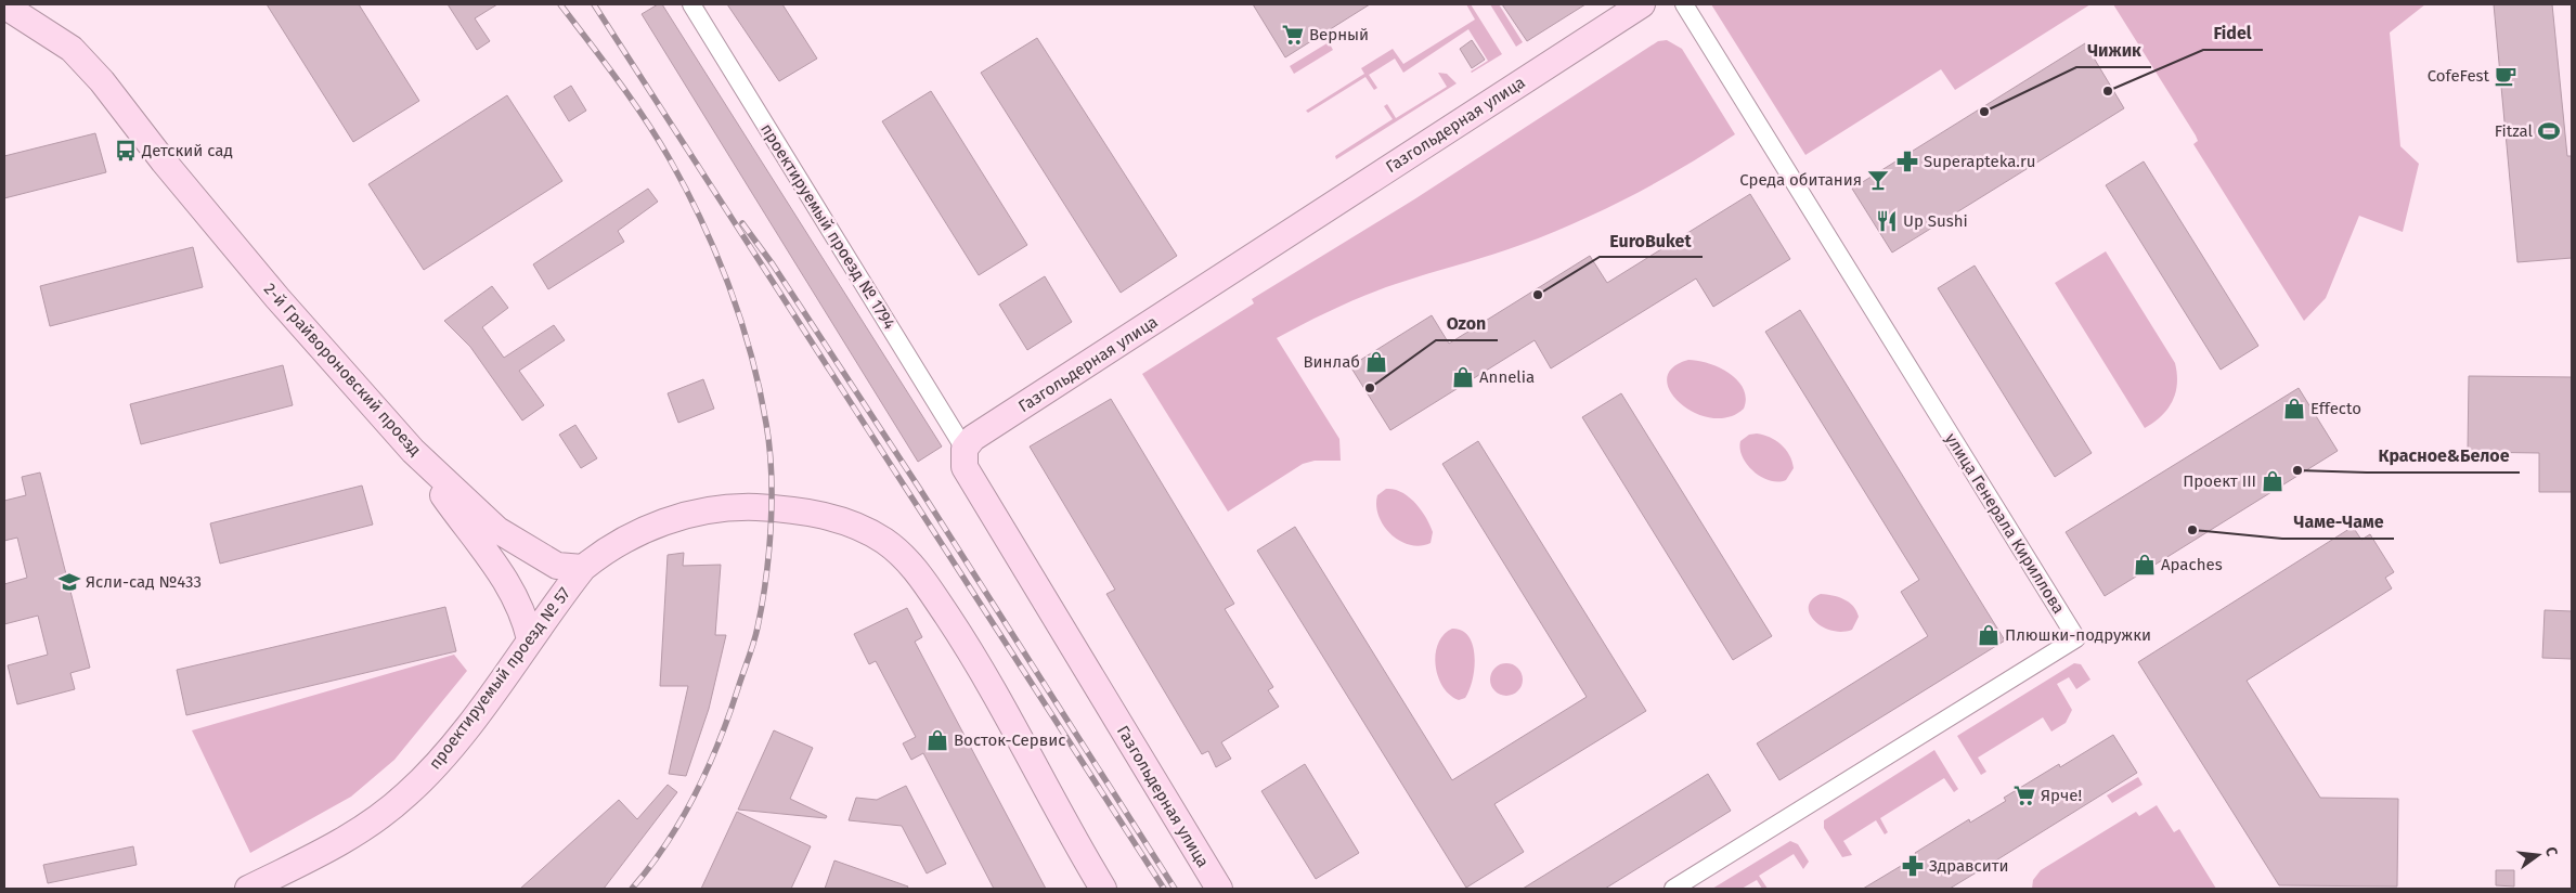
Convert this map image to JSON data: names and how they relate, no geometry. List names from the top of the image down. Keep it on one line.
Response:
{"streets":{"main road":["Газгольдерная улица","2-й Грайвороновский проезд","проектируемый проезд № 57"],"street":["проектируемый проезд № 1794","улица Генерала Кириллова"]},"crossings":[["Газгольдерная улица","проектируемый проезд № 1794"],["2-й Грайвороновский проезд","проектируемый проезд № 57"]],"places":{"supermarket":["Верный","Ярче!"],"cafe":["CofeFest"],"other":["Fidel","Чижик","EuroBuket","Ozon","Красное&Белое","Чаме-Чаме"],"sports":["Fitzal"],"bus stop":["Детский сад"],"pharmacy":["Superapteka.ru","Здравсити"],"bar":["Среда обитания"],"restaurant":["Up Sushi"],"shop":["Винлаб","Annelia","Effecto","Проект III","Apaches","Плюшки-подружки","Восток-Сервис"],"school or university":["Ясли-сад №433"]},"north":"right"}
